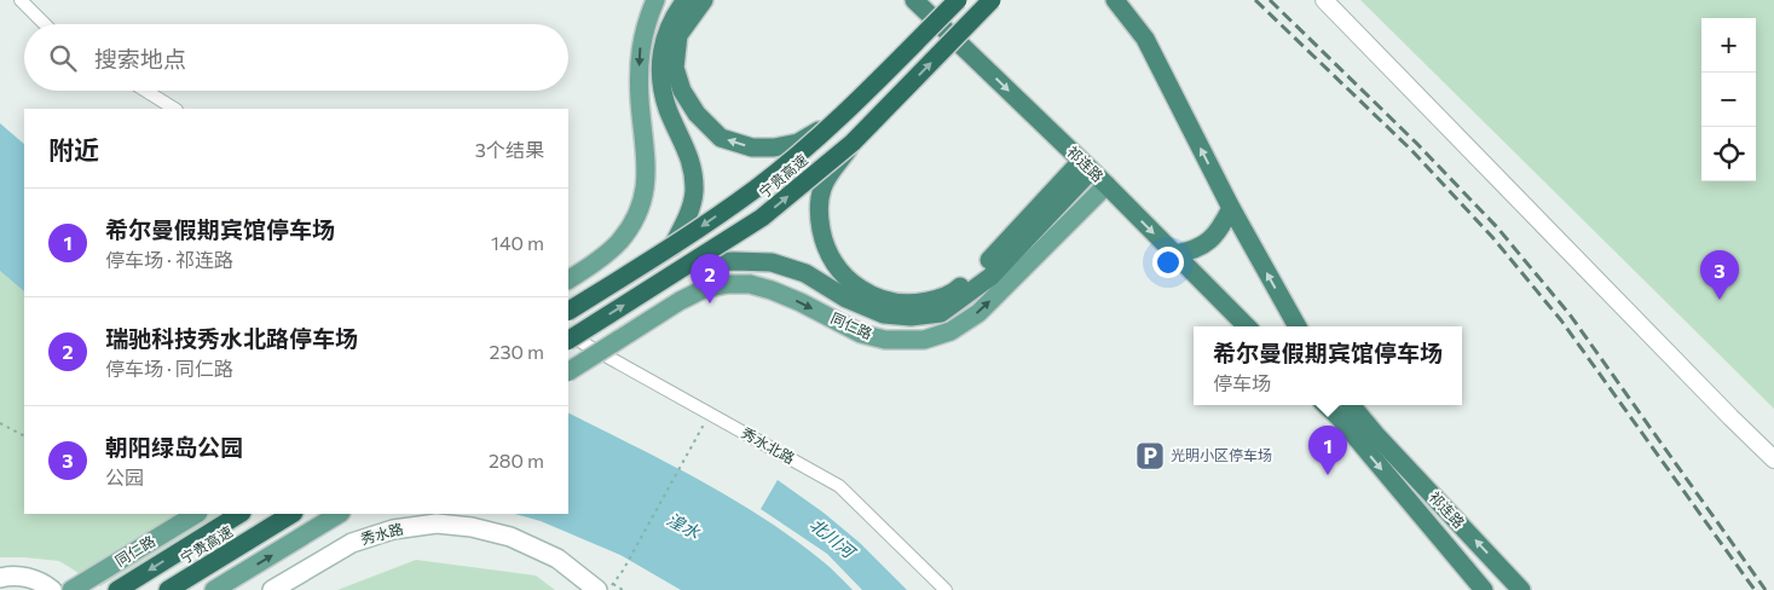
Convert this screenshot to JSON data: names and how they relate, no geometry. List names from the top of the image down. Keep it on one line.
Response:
{"streets":{"highway":["祁连路","宁贵高速"],"main road":["同仁路","秀水路"],"street":["秀水北路"]},"crossings":[["祁连路","同仁路"]],"one_way":["同仁路"],"water":["湟水","北川河"],"places":{"parking":["光明小区停车场"]},"page":{"map_buttons":["+","−"],"search":"搜索地点","heading":["附近","3个结果"],"list":[{"mark":"1","name":"希尔曼假期宾馆停车场","note":"停车场 · 祁连路","value":"140 m"},{"mark":"2","name":"瑞驰科技秀水北路停车场","note":"停车场 · 同仁路","value":"230 m"},{"mark":"3","name":"朝阳绿岛公园","note":"公园","value":"280 m"}],"pins":["3","2","1"],"popup":["希尔曼假期宾馆停车场","停车场"]}}
